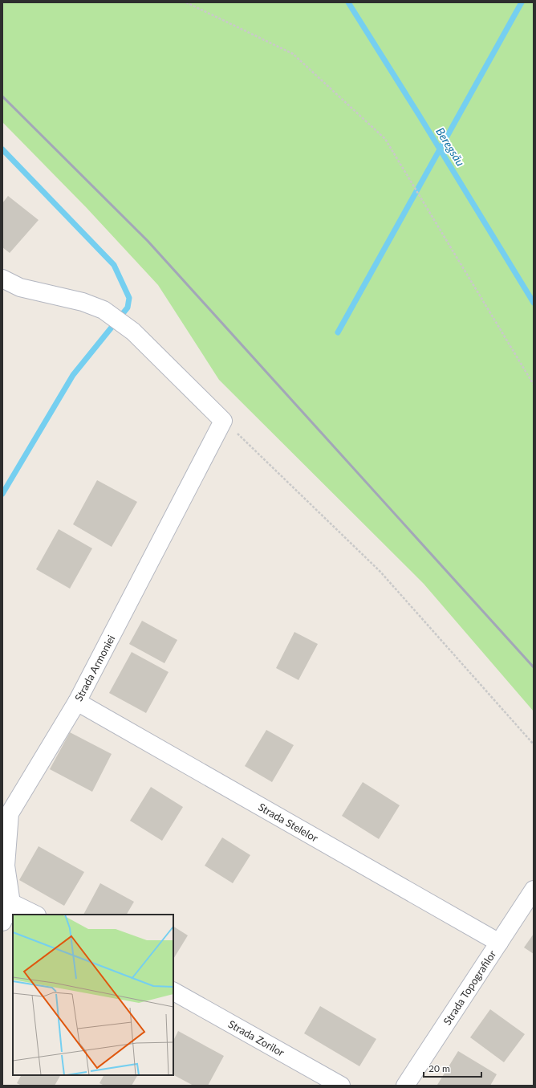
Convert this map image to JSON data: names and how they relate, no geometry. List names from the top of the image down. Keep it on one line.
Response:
{"streets":{"street":["Strada Armoniei","Strada Stelelor","Strada Topografilor","Strada Zorilor"]},"crossings":[["Strada Armoniei","Strada Stelelor"],["Strada Stelelor","Strada Topografilor"]],"water":["Beregsău"],"scale_bar":"20 m"}
